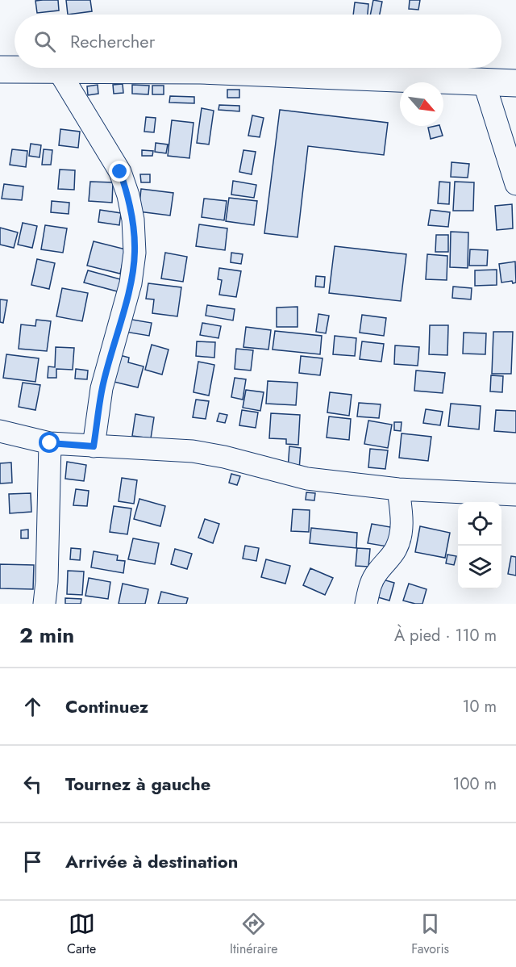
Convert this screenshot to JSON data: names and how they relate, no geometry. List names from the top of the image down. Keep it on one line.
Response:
{"north":"bottom right","page":{"search":"Rechercher","heading":["2 min","À pied · 110 m"],"list":[["Continuez","10 m"],["Tournez à gauche","100 m"],"Arrivée à destination"],"nav":["Carte","Itinéraire","Favoris"]}}
